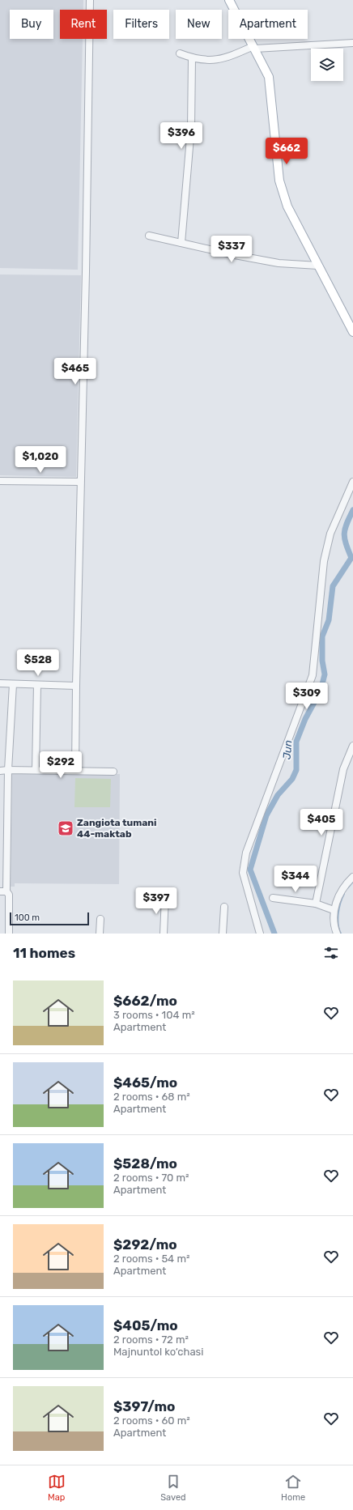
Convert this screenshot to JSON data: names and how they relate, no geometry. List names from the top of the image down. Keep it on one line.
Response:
{"water":["Jun"],"places":{"school or university":["Zangiota tumani 44-maktab"]},"scale_bar":"100 m","page":{"chip":["Buy","Rent","Filters","New","Apartment"],"price":["$396","$662","$337","$465","$1,020","$528","$309","$292","$405","$344","$397"],"scale":"100 m","heading":"11 homes","list":[{"name":"$662/mo","note":"3 rooms · 104 m² · Apartment"},{"name":"$465/mo","note":"2 rooms · 68 m² · Apartment"},{"name":"$528/mo","note":"2 rooms · 70 m² · Apartment"},{"name":"$292/mo","note":"2 rooms · 54 m² · Apartment"},{"name":"$405/mo","note":"2 rooms · 72 m² · Majnuntol ko‘chasi"},{"name":"$397/mo","note":"2 rooms · 60 m² · Apartment"}],"tabs":["Map","Saved","Home"]}}
